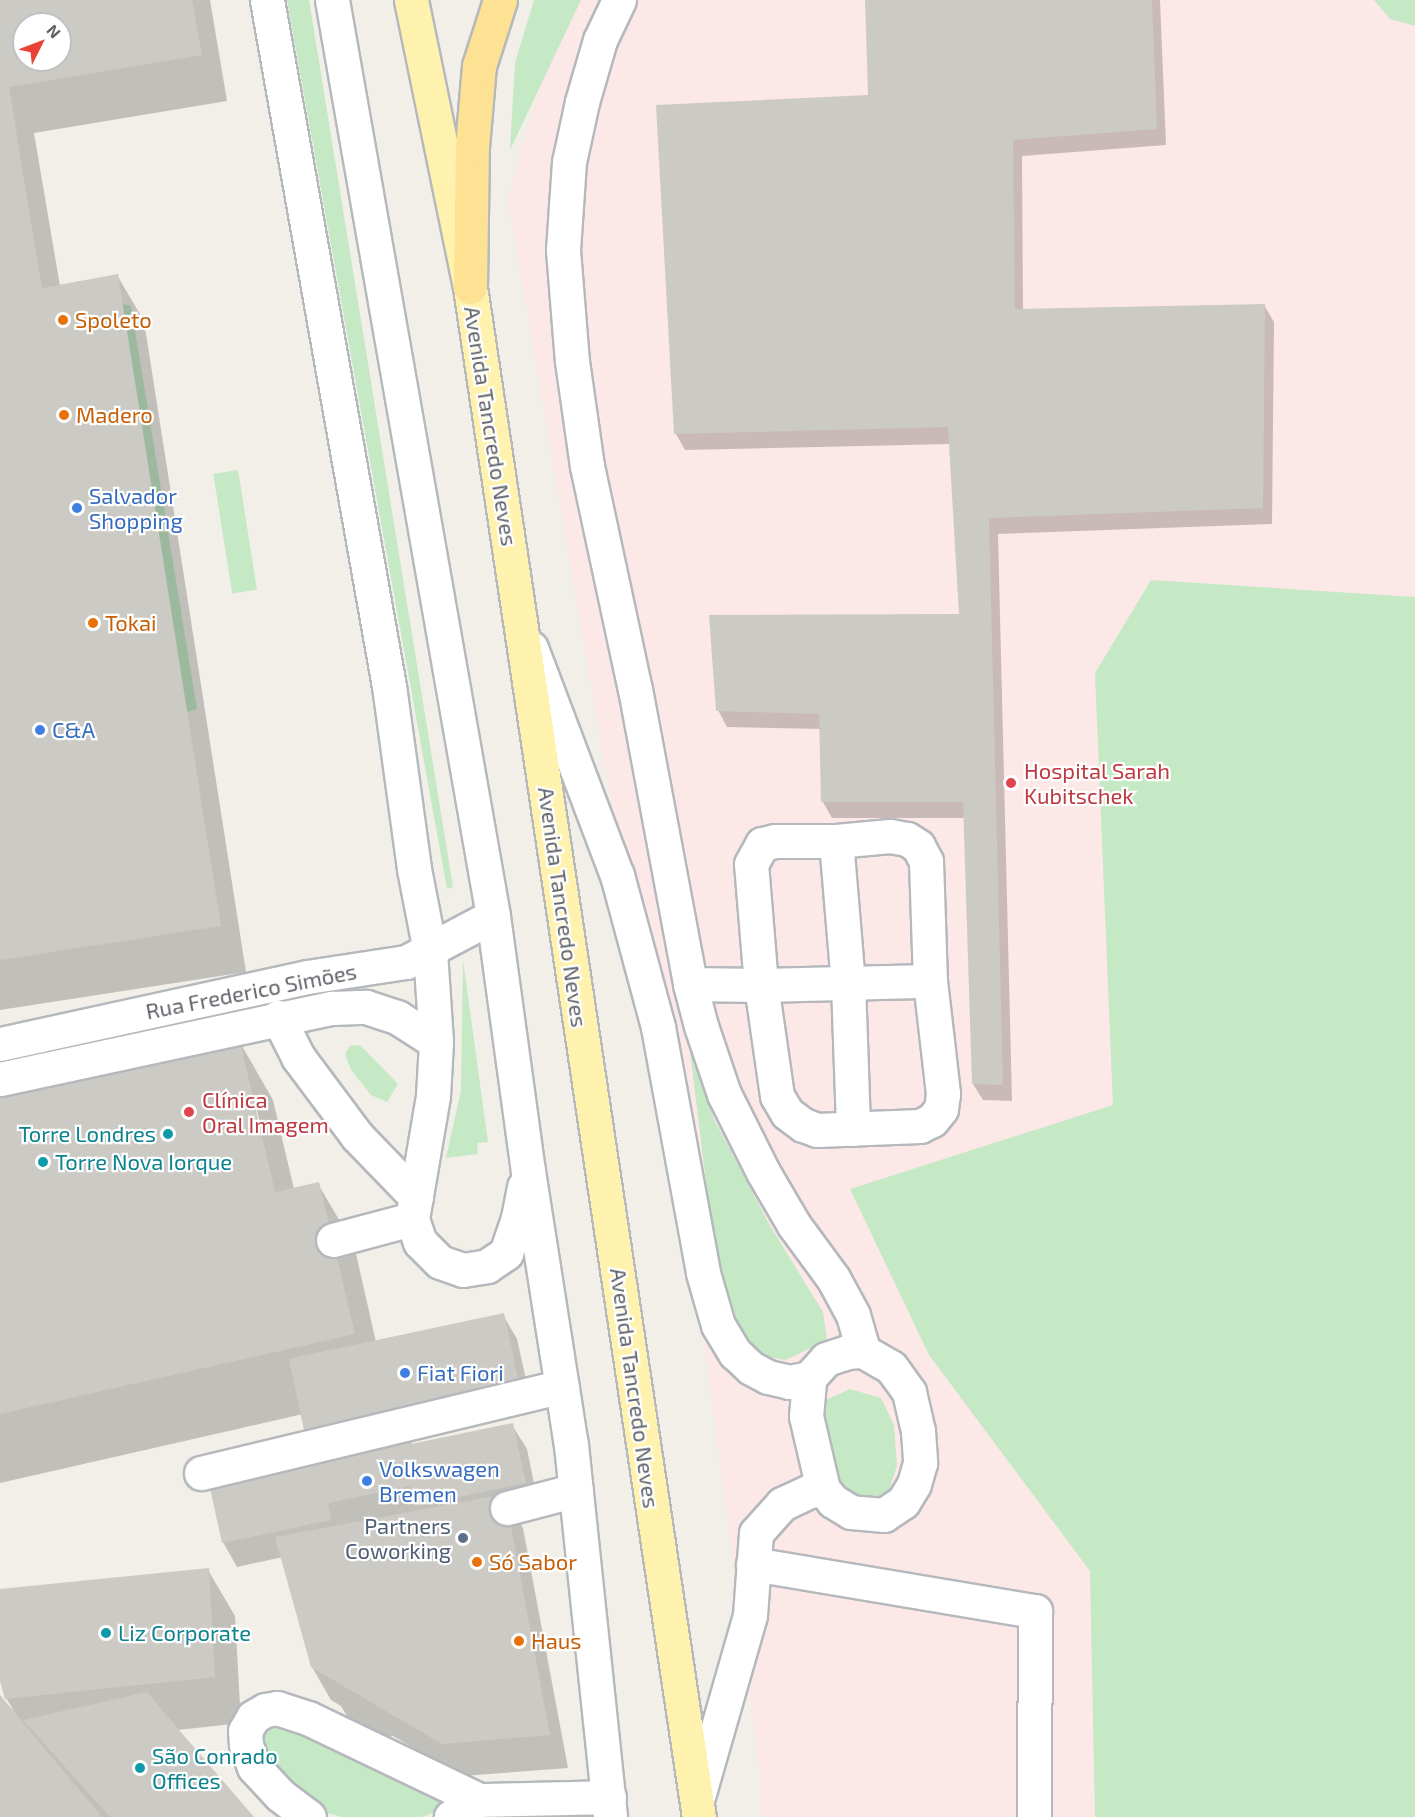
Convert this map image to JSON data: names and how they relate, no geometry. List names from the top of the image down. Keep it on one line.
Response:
{"streets":{"main road":["Avenida Tancredo Neves"],"street":["Rua Frederico Simões"]},"places":["Spoleto","Madero","Salvador Shopping","Tokai","C&A","Hospital Sarah Kubitschek","Clínica Oral Imagem","Torre Londres","Torre Nova Iorque","Fiat Fiori","Volkswagen Bremen","Partners Coworking","Só Sabor","Liz Corporate","Haus","São Conrado Offices"],"north":"top right"}
